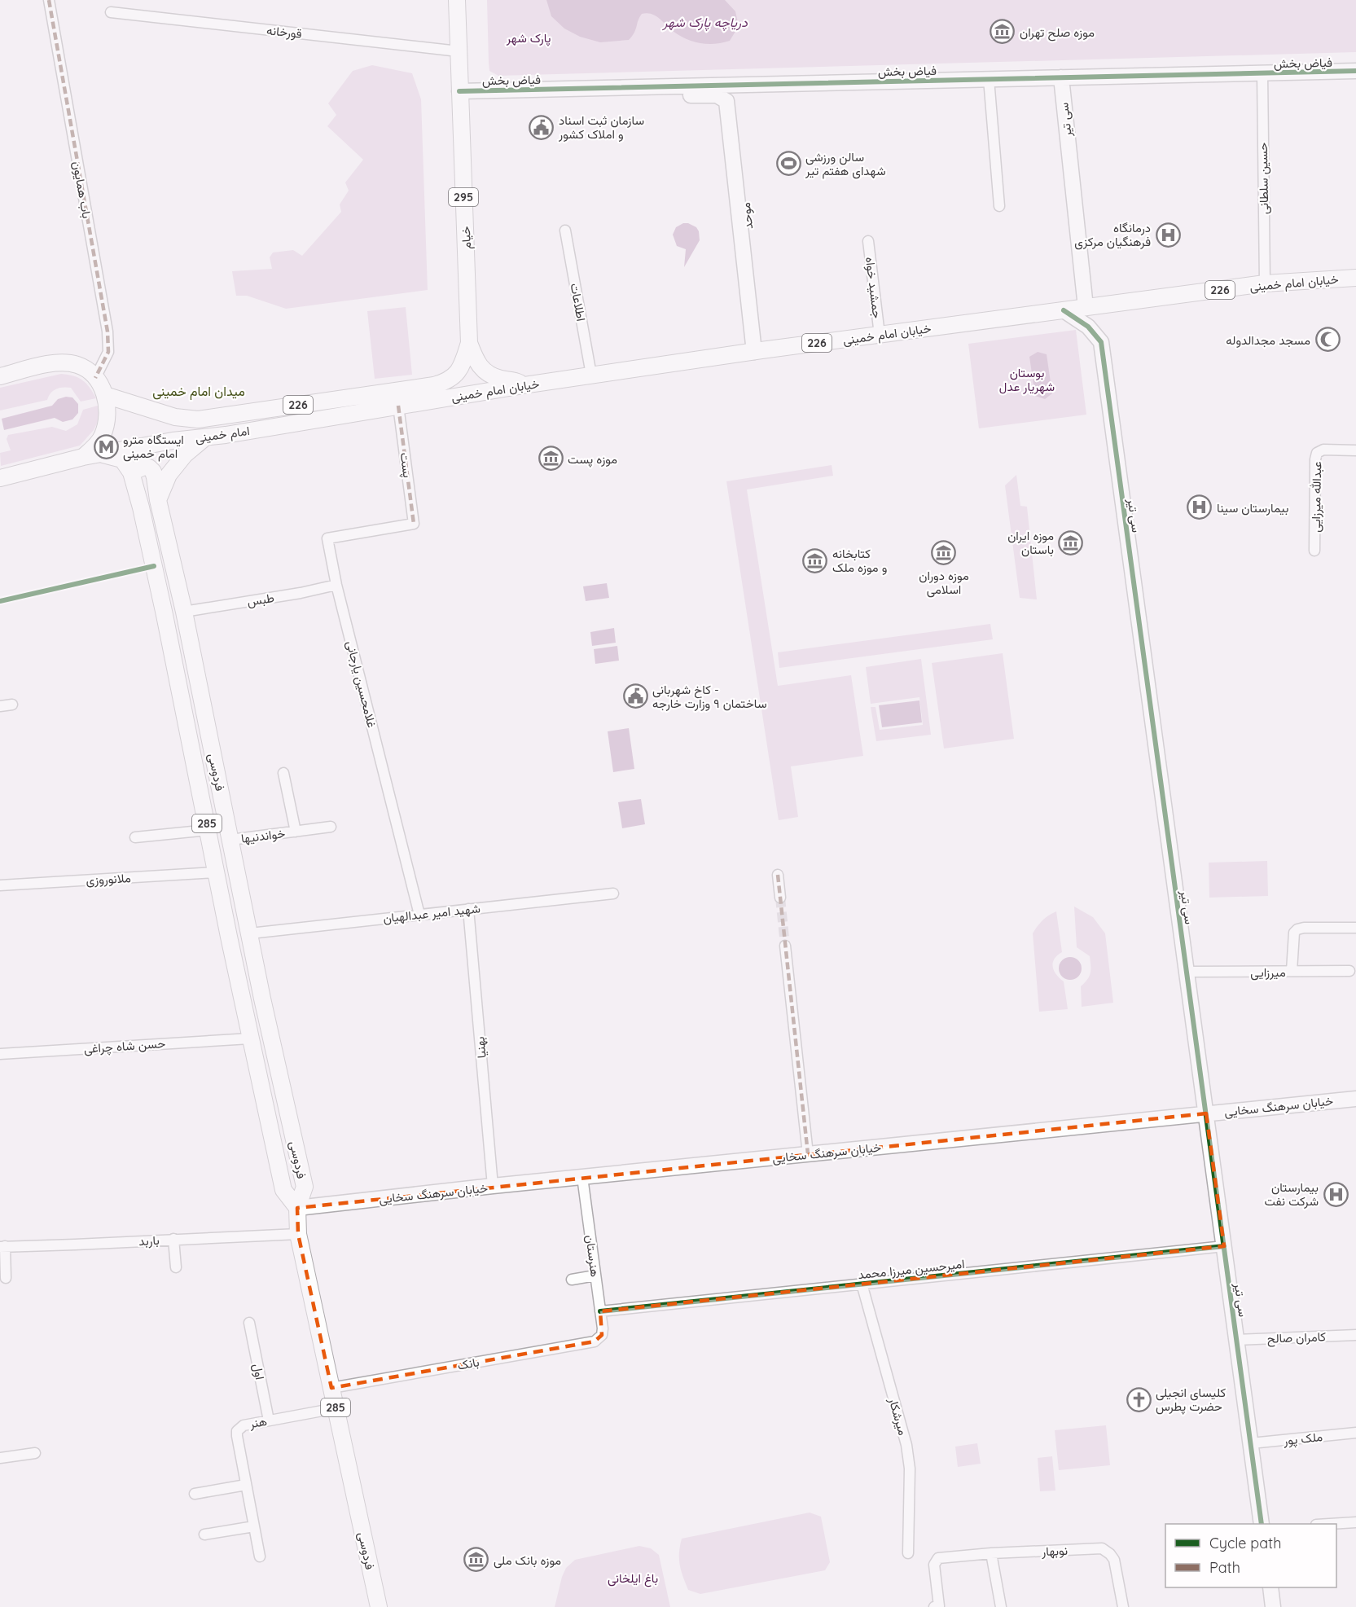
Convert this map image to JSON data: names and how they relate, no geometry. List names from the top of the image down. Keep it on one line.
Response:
{"streets":{"main road":["295","خیام","خیابان امام خمینی","226","امام خمینی","فردوسی","285"],"street":["قورخانه","فیاض بخش","سی تیر","حسین سلطانی","باب همایون","موحد","جمشید خواه","اطلاعات","پست","عبدالله میرزایی","طبس","غلامحسین یارجانی","خواندنیها","ملانوروزی","شهید امیر عبدالهیان","میرزایی","حسن شاه چراغی","بهنیا","خیابان سرهنگ سخایی","باربد","هنرستان","امیرحسین میرزا محمد","کامران صالح","بانک","اول","میرشکار","هنر","ملک پور","نوبهار"]},"crossings":[["قورخانه","خیام"],["فیاض بخش","سی تیر"],["فیاض بخش","حسین سلطانی"],["فیاض بخش","موحد"],["فیاض بخش","خیام"],["فیاض بخش","خیابان امام خمینی"],["سی تیر","خیابان امام خمینی"],["سی تیر","میرزایی"],["سی تیر","خیابان سرهنگ سخایی"],["سی تیر","امیرحسین میرزا محمد"],["سی تیر","کامران صالح"],["سی تیر","ملک پور"],["حسین سلطانی","خیابان امام خمینی"],["موحد","خیابان امام خمینی"],["خیام","خیابان امام خمینی"],["خیابان امام خمینی","جمشید خواه"],["خیابان امام خمینی","اطلاعات"],["خیابان امام خمینی","امام خمینی"],["خیابان امام خمینی","پست"],["پست","غلامحسین یارجانی"],["طبس","غلامحسین یارجانی"],["طبس","فردوسی"],["غلامحسین یارجانی","شهید امیر عبدالهیان"],["فردوسی","خواندنیها"],["فردوسی","ملانوروزی"],["فردوسی","شهید امیر عبدالهیان"],["فردوسی","حسن شاه چراغی"],["فردوسی","خیابان سرهنگ سخایی"],["فردوسی","باربد"],["فردوسی","بانک"],["فردوسی","هنر"],["شهید امیر عبدالهیان","بهنیا"],["بهنیا","خیابان سرهنگ سخایی"],["خیابان سرهنگ سخایی","هنرستان"],["هنرستان","امیرحسین میرزا محمد"],["هنرستان","بانک"],["امیرحسین میرزا محمد","میرشکار"],["اول","هنر"]],"districts":["میدان امام خمینی"],"water":["دریاچه پارک شهر"],"parks":["پارک شهر","بوستان شهریار عدل","باغ ایلخانی"],"places":{"museum":["موزه صلح تهران","موزه پست","موزه ایران باستان","موزه دوران اسلامی","کتابخانه و موزه ملک","موزه بانک ملی"],"public building":["سازمان ثبت اسناد و املاک کشور","کاخ شهربانی - ساختمان ۹ وزارت خارجه"],"sports":["سالن ورزشی شهدای هفتم تیر"],"hospital":["درمانگاه فرهنگیان مرکزی","بیمارستان سینا","بیمارستان شرکت نفت"],"mosque":["مسجد مجدالدوله"],"metro station":["ایستگاه مترو امام خمینی"],"church":["کلیسای انجیلی حضرت پطرس"]},"legend":["Cycle path","Path"]}
